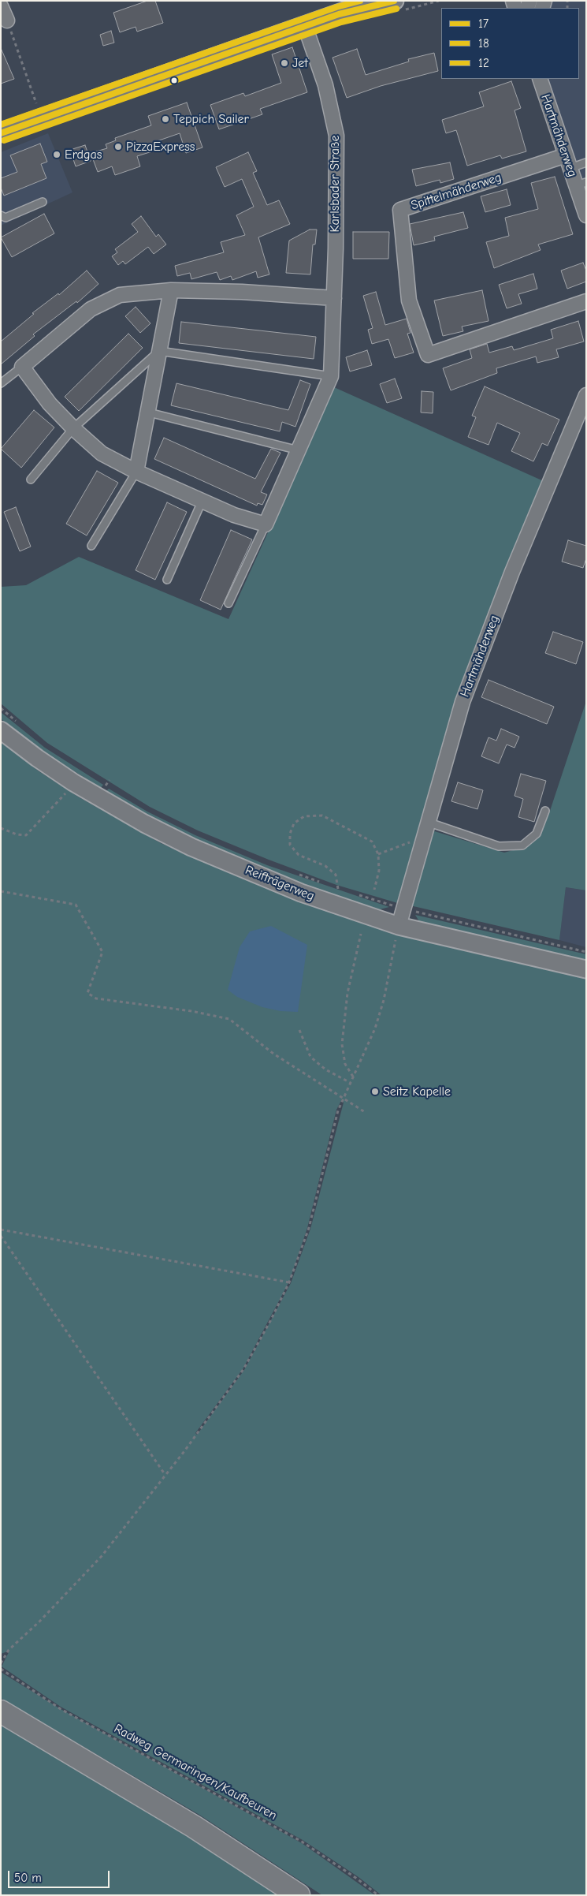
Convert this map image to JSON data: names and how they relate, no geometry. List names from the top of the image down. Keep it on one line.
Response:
{"streets":{"street":["Hartmähderweg","Karlsbader Straße","Spittelmähderweg","Reifträgerweg"],"path":["Radweg Germaringen/Kaufbeuren"]},"crossings":[["Hartmähderweg","Spittelmähderweg"],["Hartmähderweg","Reifträgerweg"]],"places":["Jet","Teppich Sailer","PizzaExpress","Erdgas","Seitz Kapelle"],"lines":["transit line 17","transit line 12","transit line 18"],"legend":["17","18","12"],"scale_bar":"50 m"}
